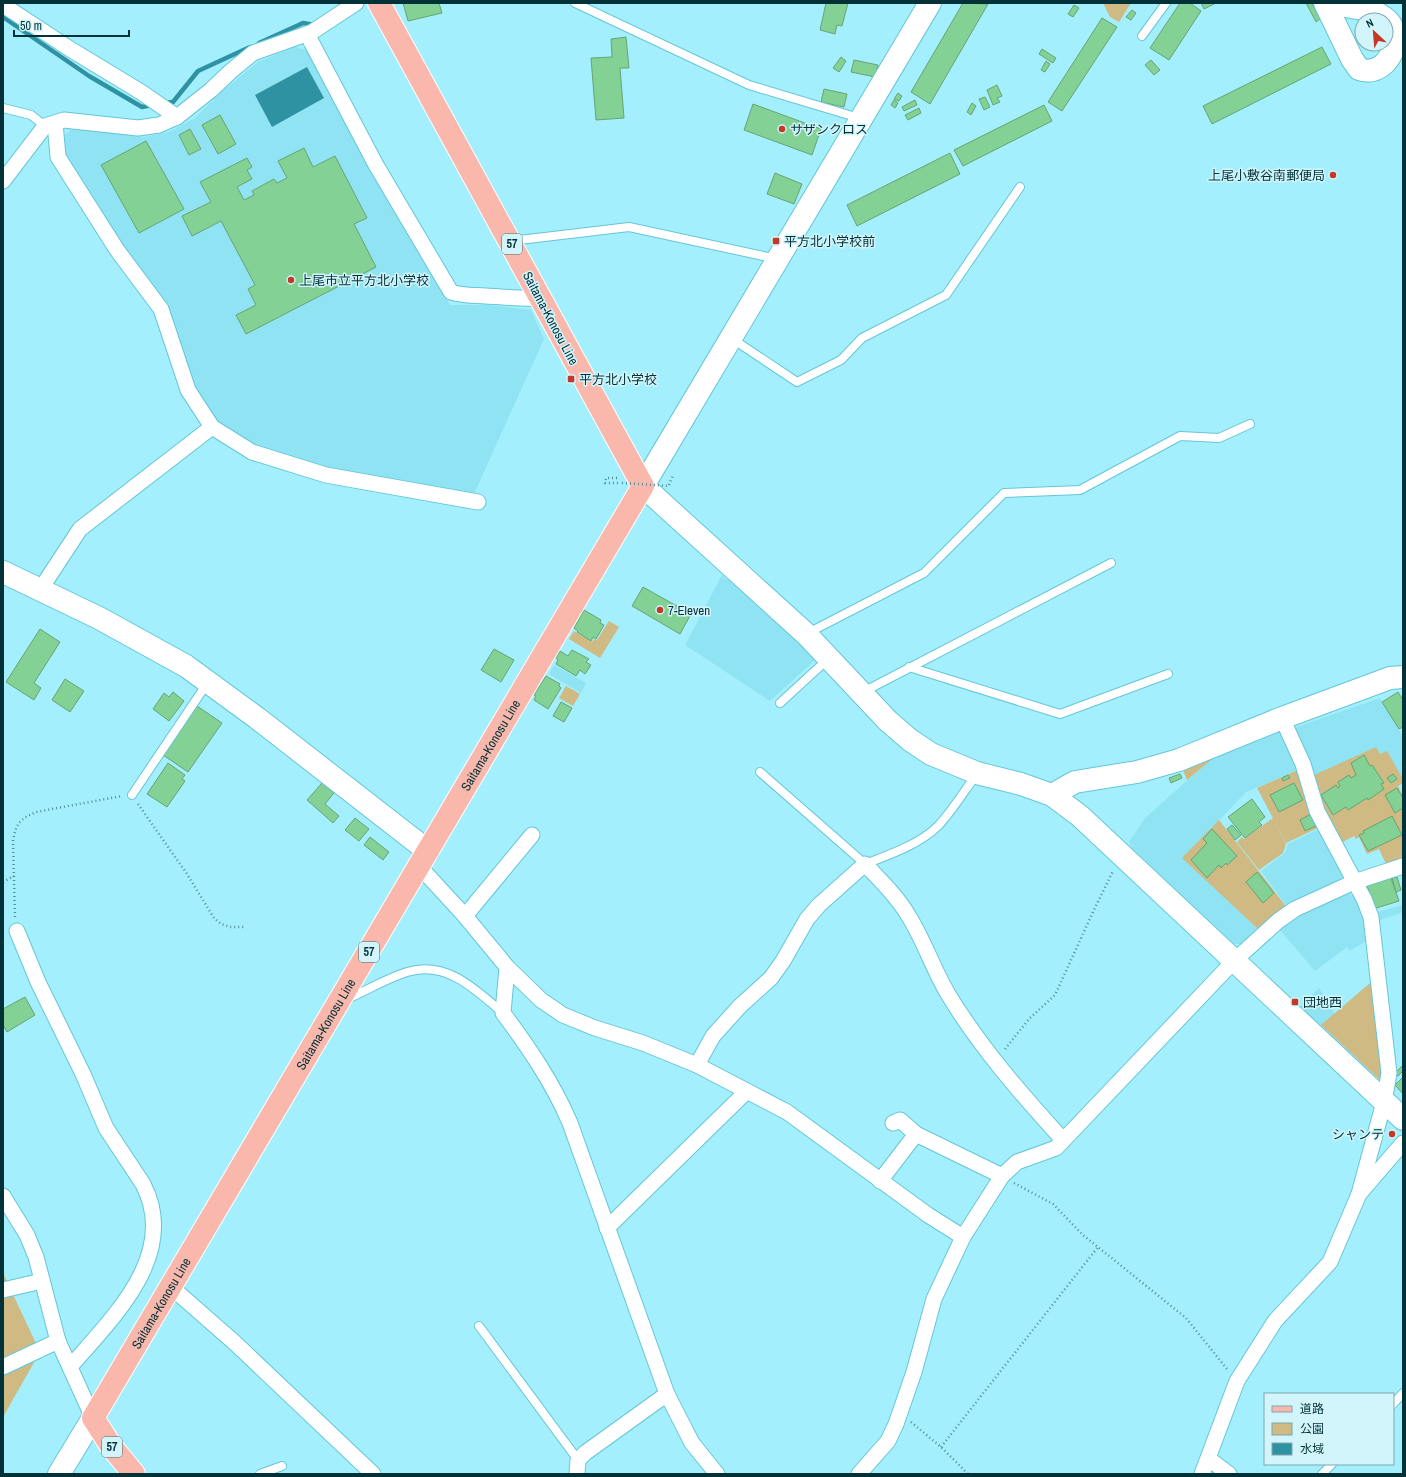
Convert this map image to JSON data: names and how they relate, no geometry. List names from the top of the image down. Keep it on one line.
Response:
{"streets":{"main road":["57","Saitama-Konosu Line"]},"crossings":[["57","Saitama-Konosu Line"]],"places":{"other":["サザンクロス","上尾小敷谷南郵便局","上尾市立平方北小学校","7-Eleven","シャンテ"],"transit":["平方北小学校前","平方北小学校","団地西"]},"legend":["道路","公園","水域"],"scale_bar":"50 m","north":"top left"}
